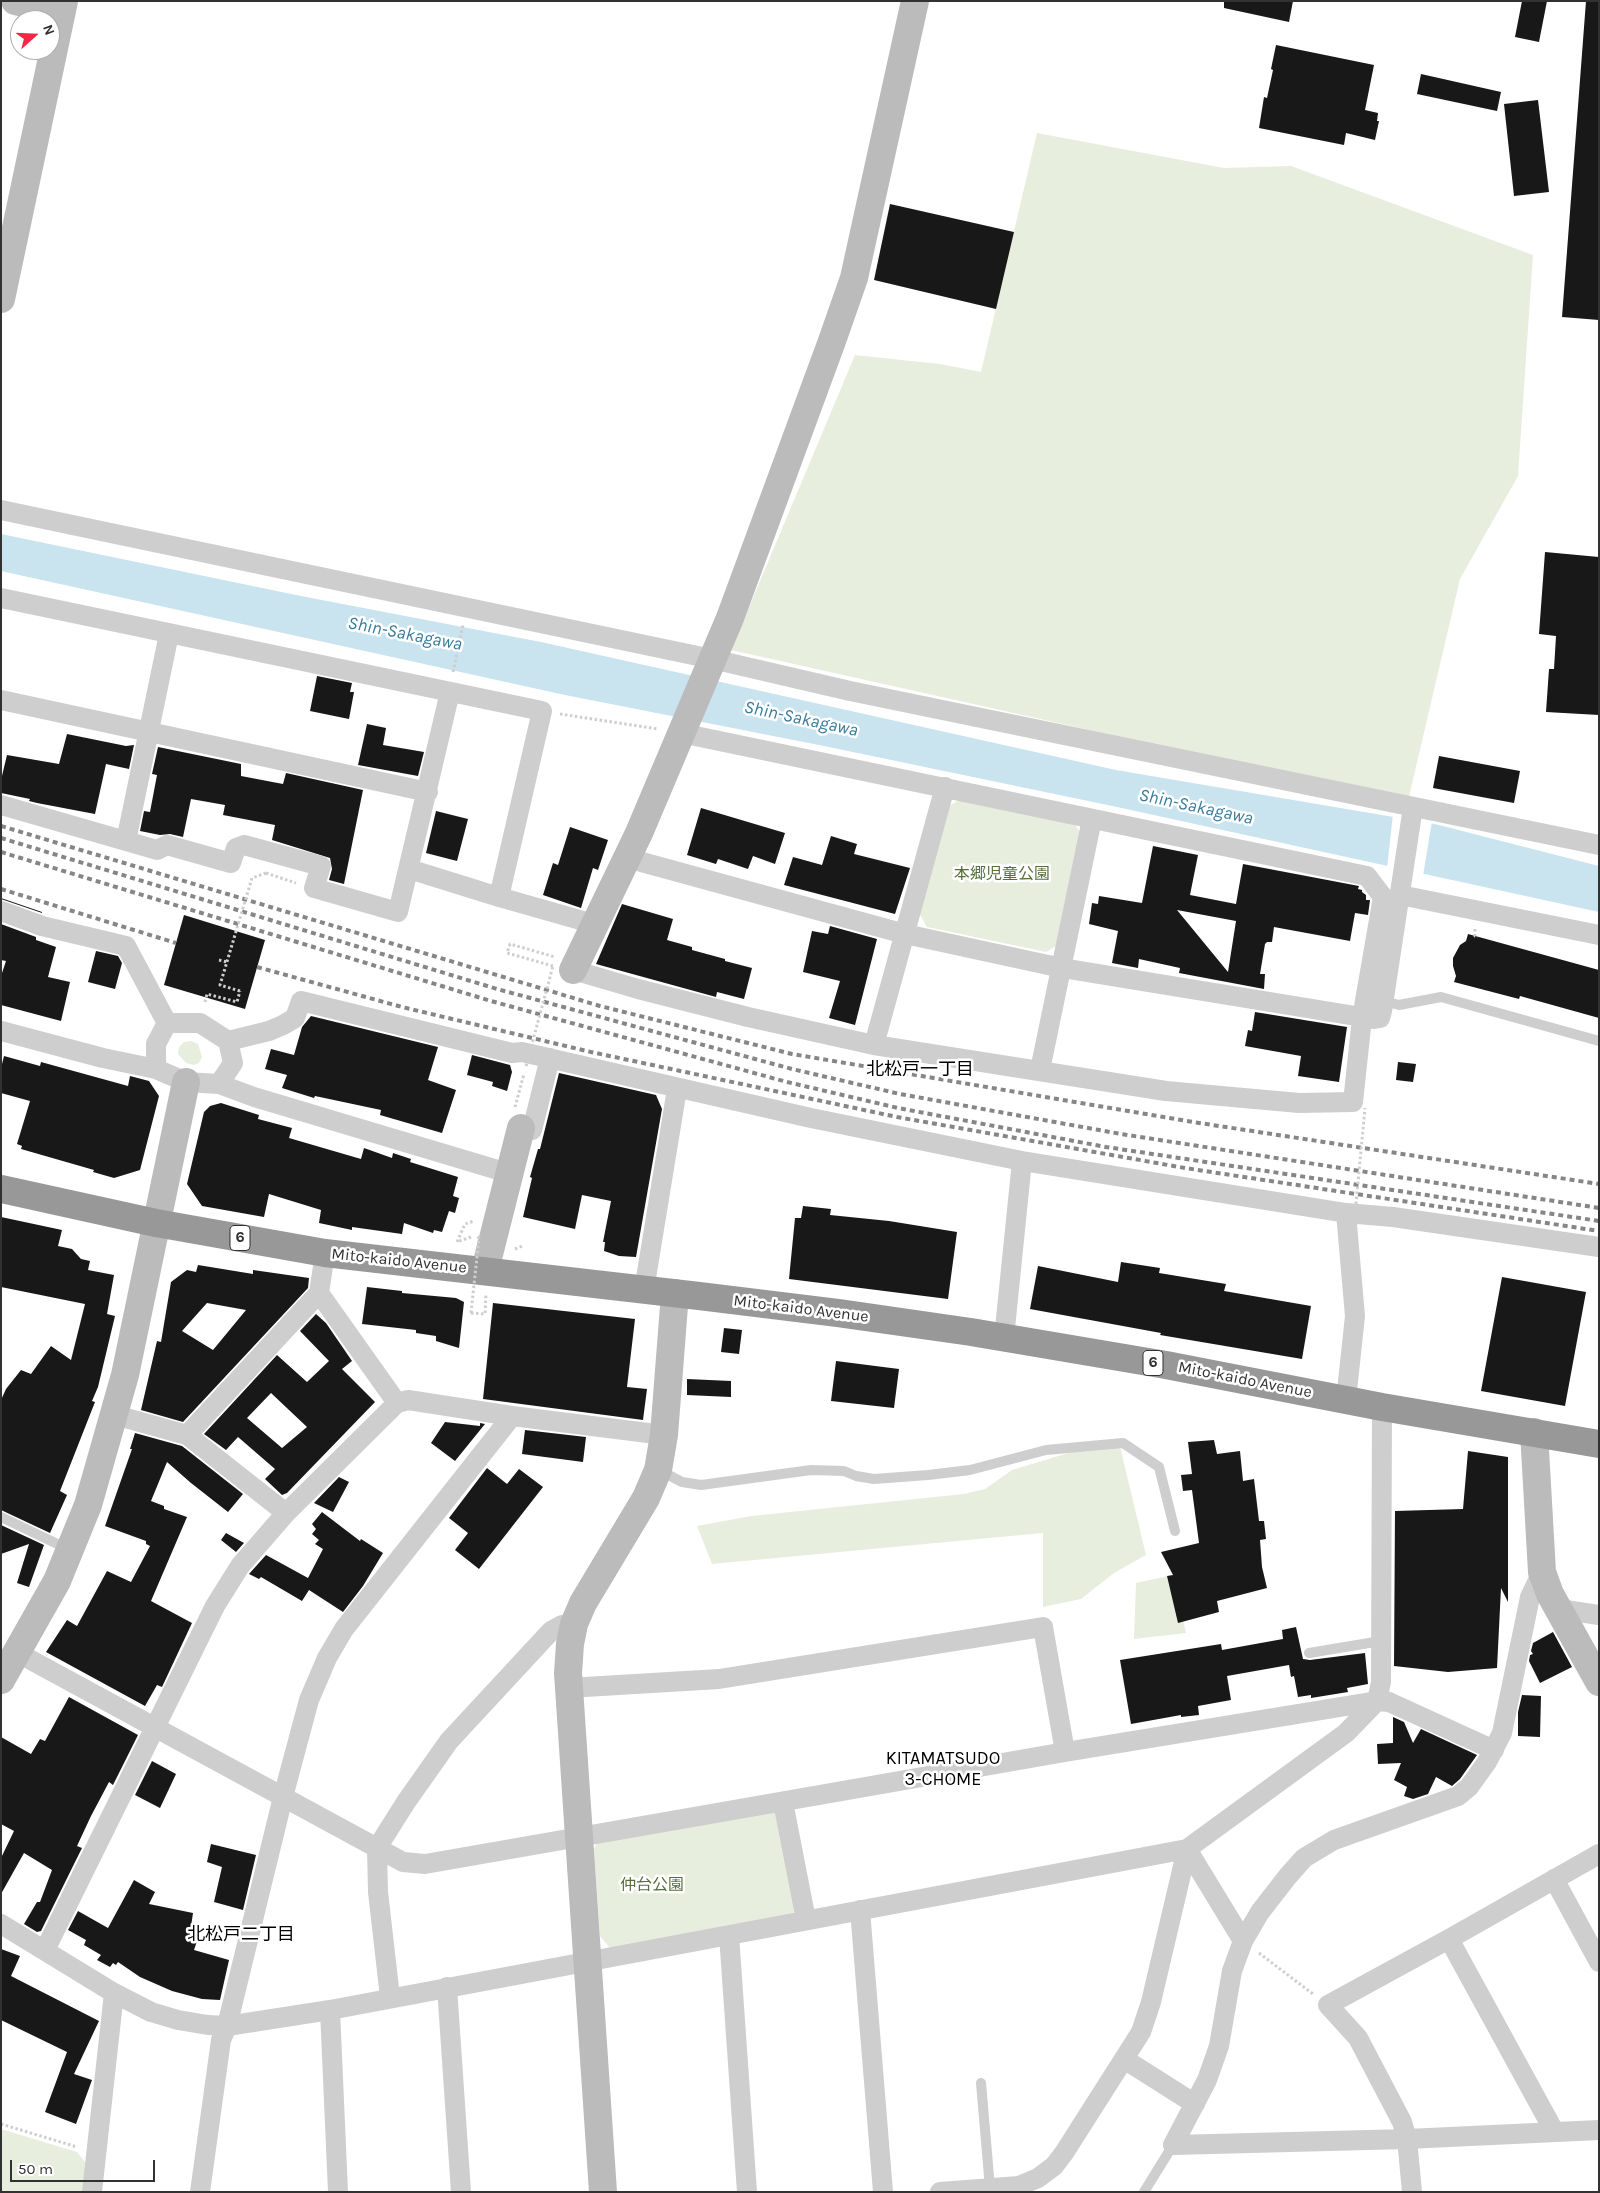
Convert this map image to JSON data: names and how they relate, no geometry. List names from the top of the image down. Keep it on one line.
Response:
{"streets":{"highway":["6","Mito-kaido Avenue"]},"districts":["北松戸一丁目","KITAMATSUDO 3-CHOME","北松戸二丁目"],"water":["Shin-Sakagawa"],"parks":["本郷児童公園","仲台公園"],"scale_bar":"50 m","north":"right"}
